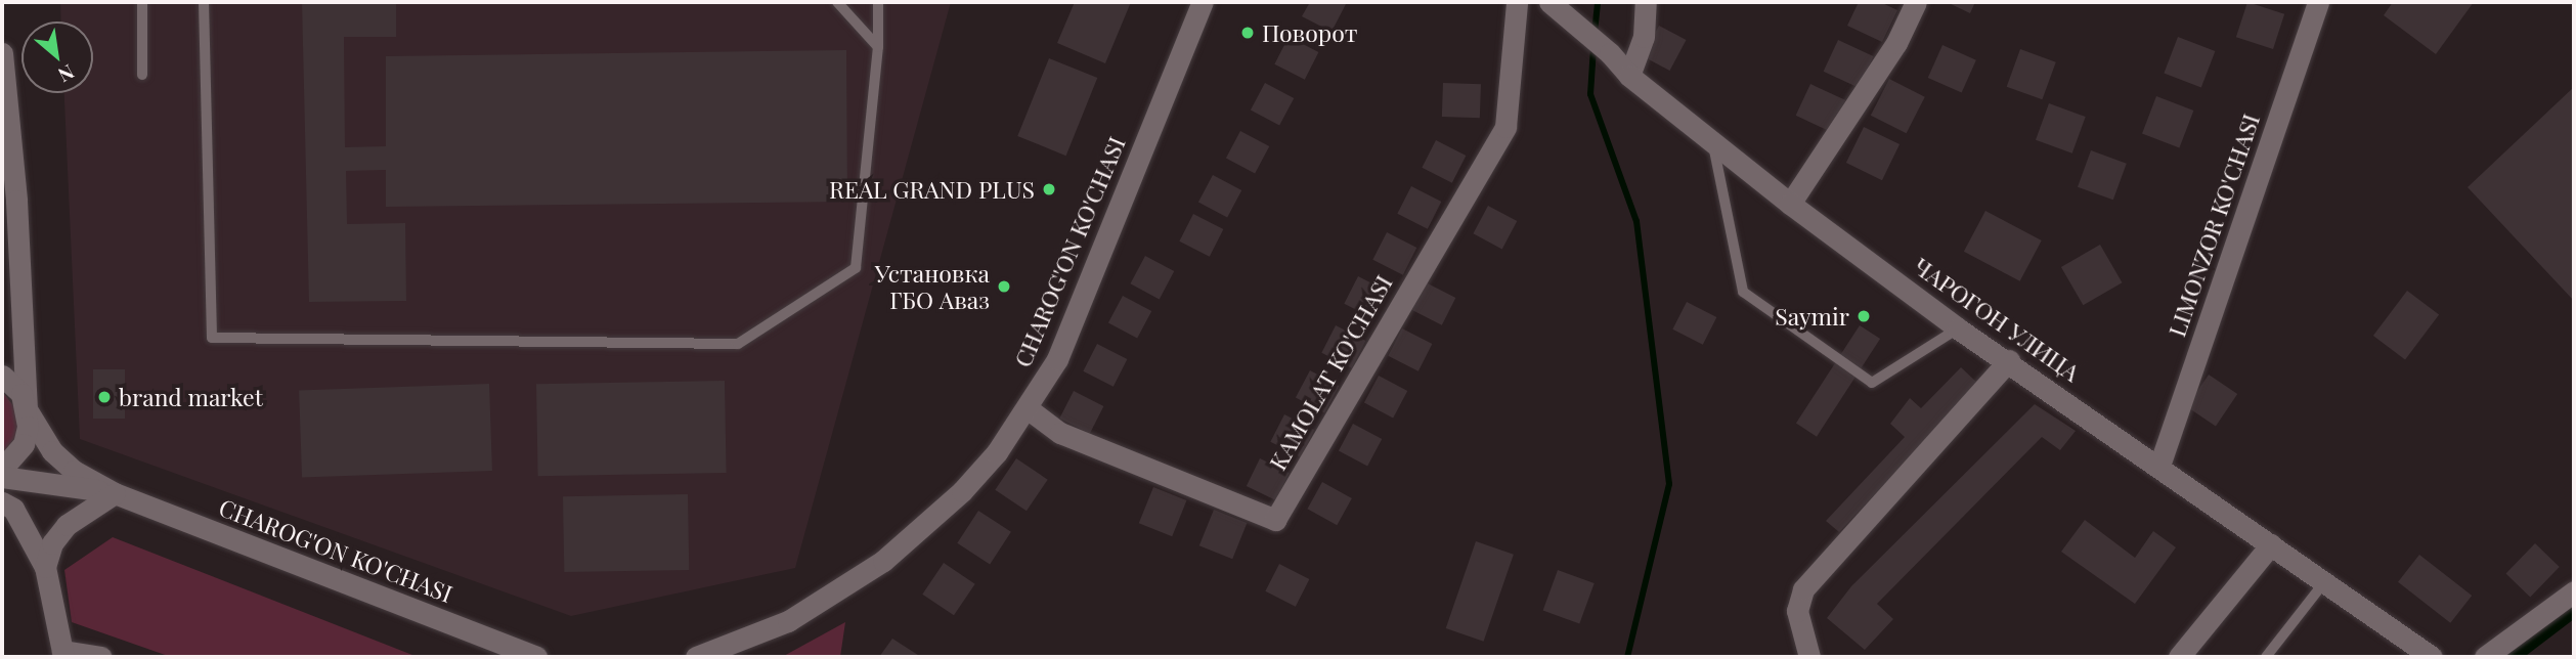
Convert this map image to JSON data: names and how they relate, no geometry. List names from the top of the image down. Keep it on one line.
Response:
{"streets":{"main road":["LIMONZOR KO'CHASI","CHAROG'ON KO'CHASI","ЧАРОГОН УЛИЦА","KAMOLAT KO'CHASI"]},"crossings":[["LIMONZOR KO'CHASI","ЧАРОГОН УЛИЦА"],["CHAROG'ON KO'CHASI","KAMOLAT KO'CHASI"]],"places":["Поворот","REAL GRAND PLUS","Установка ГБО Аваз","Saymir","brand market"],"north":"bottom right"}
